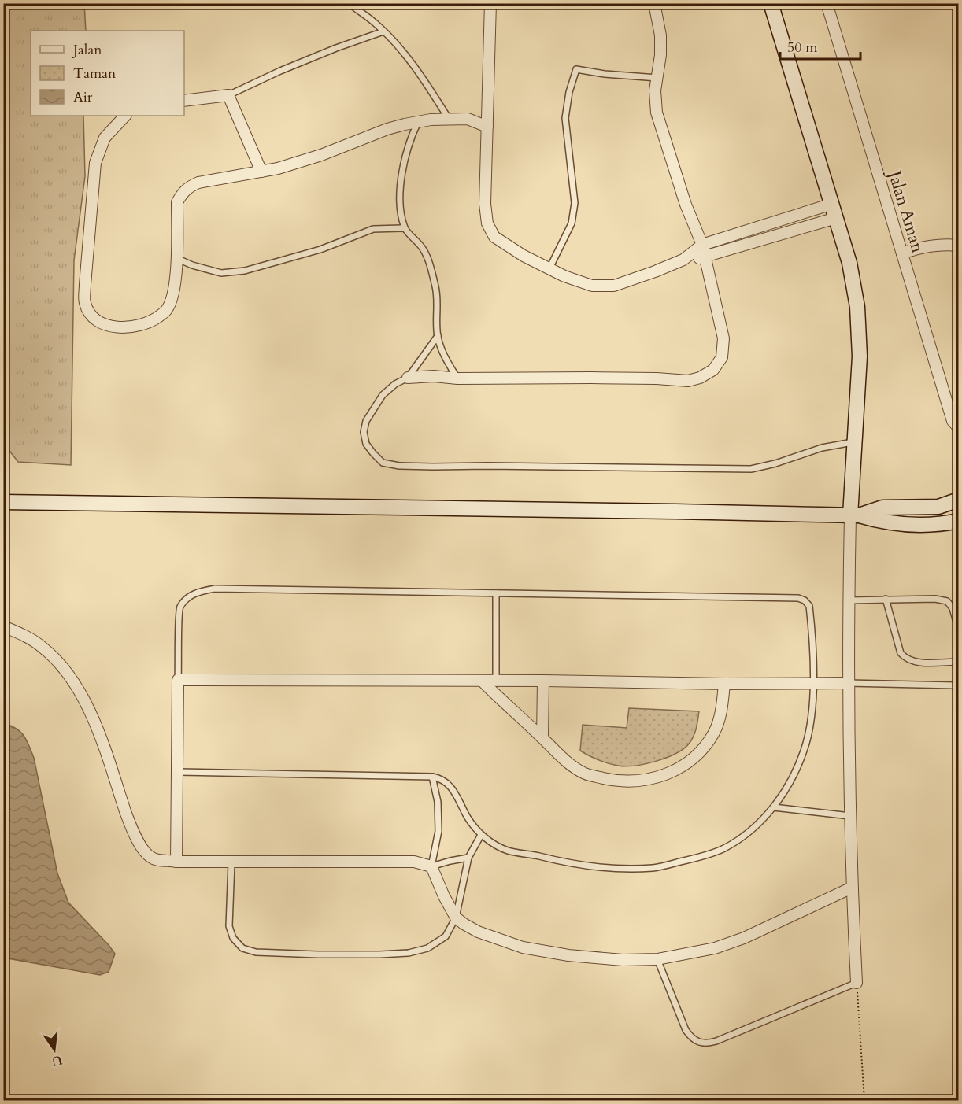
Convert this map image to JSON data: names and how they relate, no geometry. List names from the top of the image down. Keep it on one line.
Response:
{"streets":{"street":["Jalan Aman"]},"legend":["Jalan","Taman","Air"],"scale_bar":"50 m","north":"bottom"}
